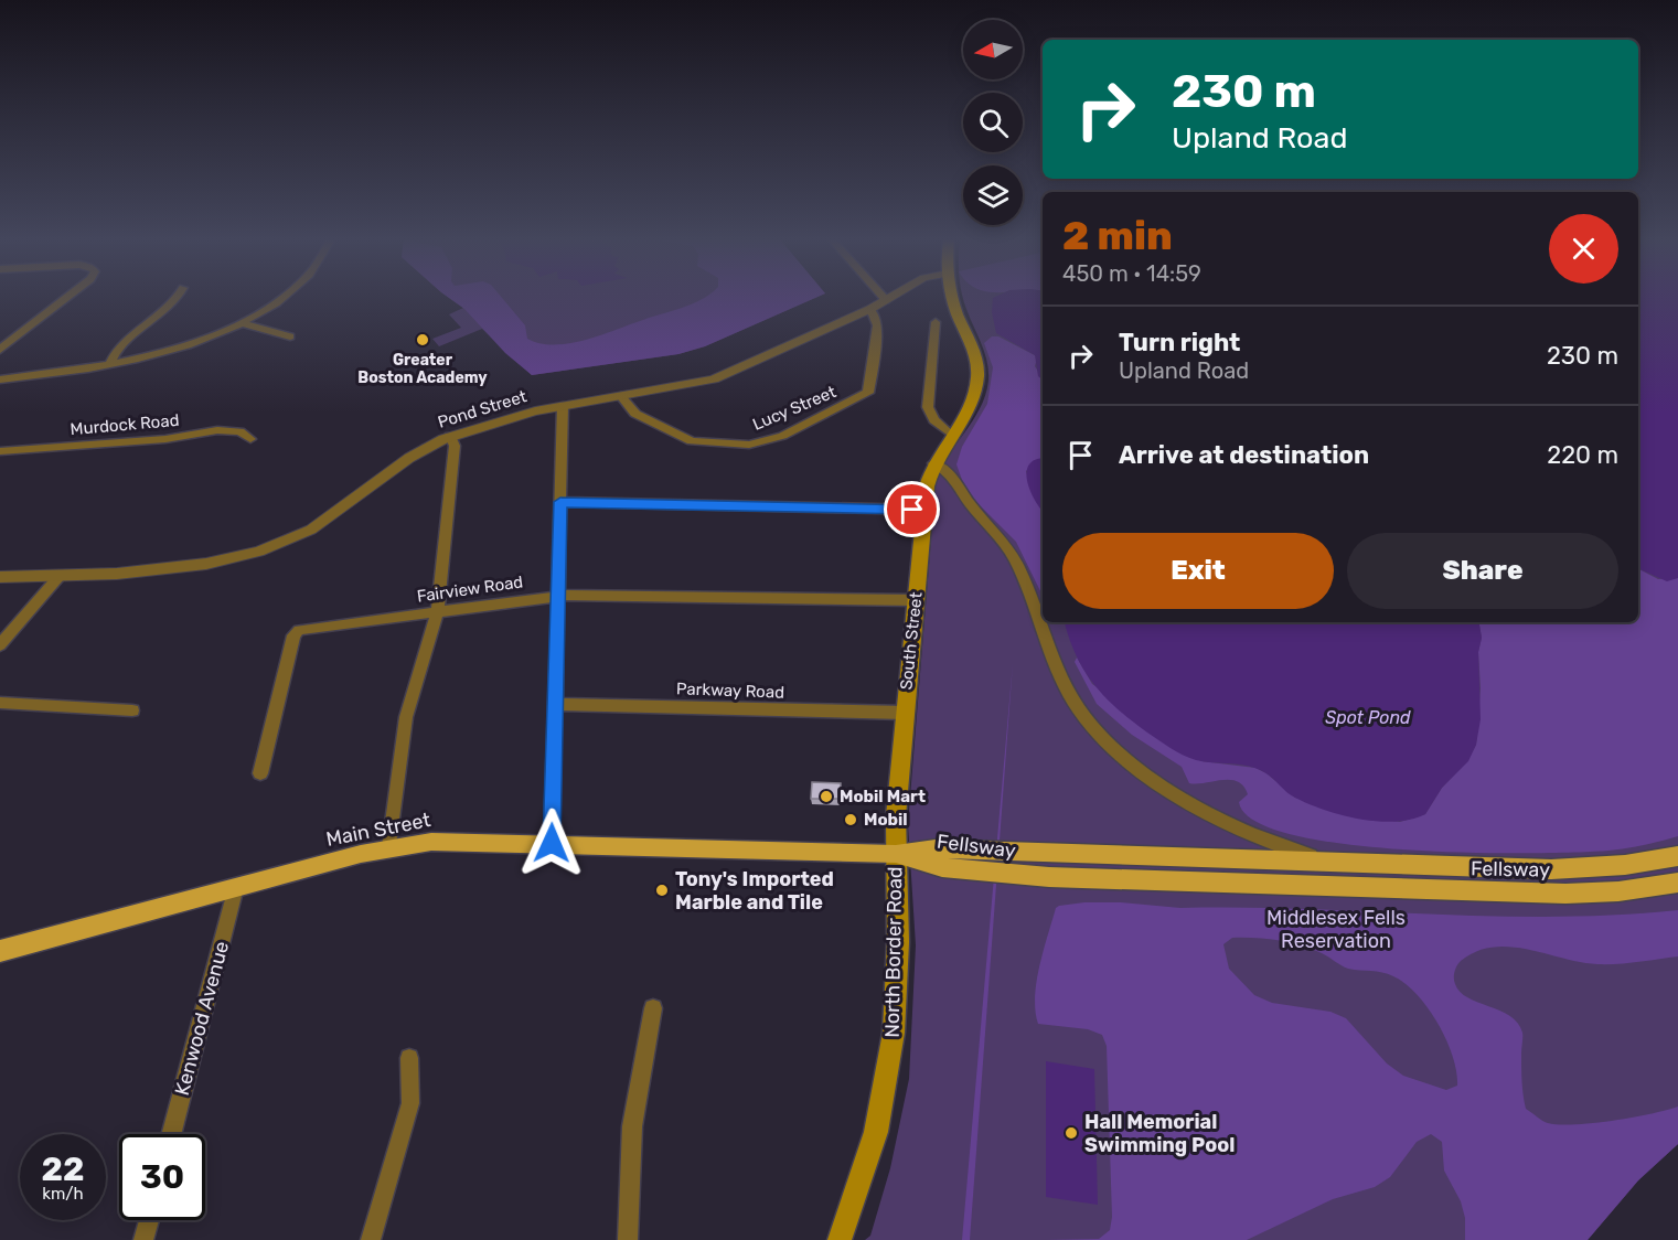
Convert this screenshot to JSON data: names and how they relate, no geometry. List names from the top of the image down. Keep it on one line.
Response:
{"streets":{"main road":["South Street","Main Street","Fellsway","North Border Road"],"street":["Lucy Street","Pond Street","Murdock Road","Fairview Road","Parkway Road","Kenwood Avenue"]},"crossings":[["Lucy Street","Pond Street"],["Fairview Road","South Street"],["South Street","Parkway Road"],["South Street","Main Street"],["South Street","Fellsway"],["South Street","North Border Road"],["Main Street","Fellsway"],["Main Street","North Border Road"],["Main Street","Kenwood Avenue"],["Fellsway","North Border Road"]],"water":["Spot Pond"],"parks":["Middlesex Fells Reservation"],"places":["Greater Boston Academy","Mobil Mart","Mobil","Tony's Imported Marble and Tile","Hall Memorial Swimming Pool"],"north":"left","page":{"turn":["230 m","Upland Road"],"heading":["2 min","450 m · 14:59"],"list":[{"name":"Turn right","note":"Upland Road","value":"230 m"},{"name":"Arrive at destination","value":"220 m"}],"buttons":["Exit","Share"],"speed":"22 km/h","limit":"30"}}
